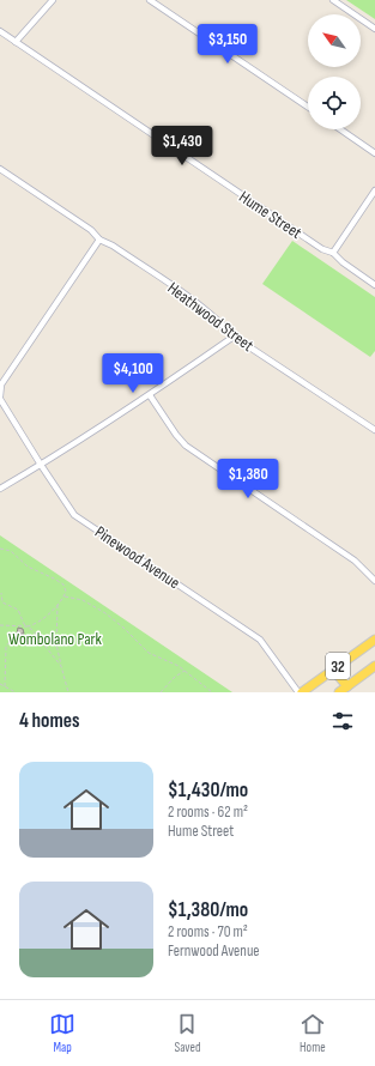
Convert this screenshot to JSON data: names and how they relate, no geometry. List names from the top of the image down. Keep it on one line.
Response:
{"streets":{"main road":["32"],"street":["Hume Street","Heathwood Street","Pinewood Avenue"]},"crossings":[["Heathwood Street","Pinewood Avenue"],["Pinewood Avenue","32"]],"parks":["Wombolano Park"],"north":"top left","page":{"price":["$3,150","$1,430","$4,100","$1,380"],"heading":"4 homes","list":[{"name":"$1,430/mo","note":"2 rooms · 62 m² · Hume Street"},{"name":"$1,380/mo","note":"2 rooms · 70 m² · Fernwood Avenue"}],"tabs":["Map","Saved","Home"]}}
